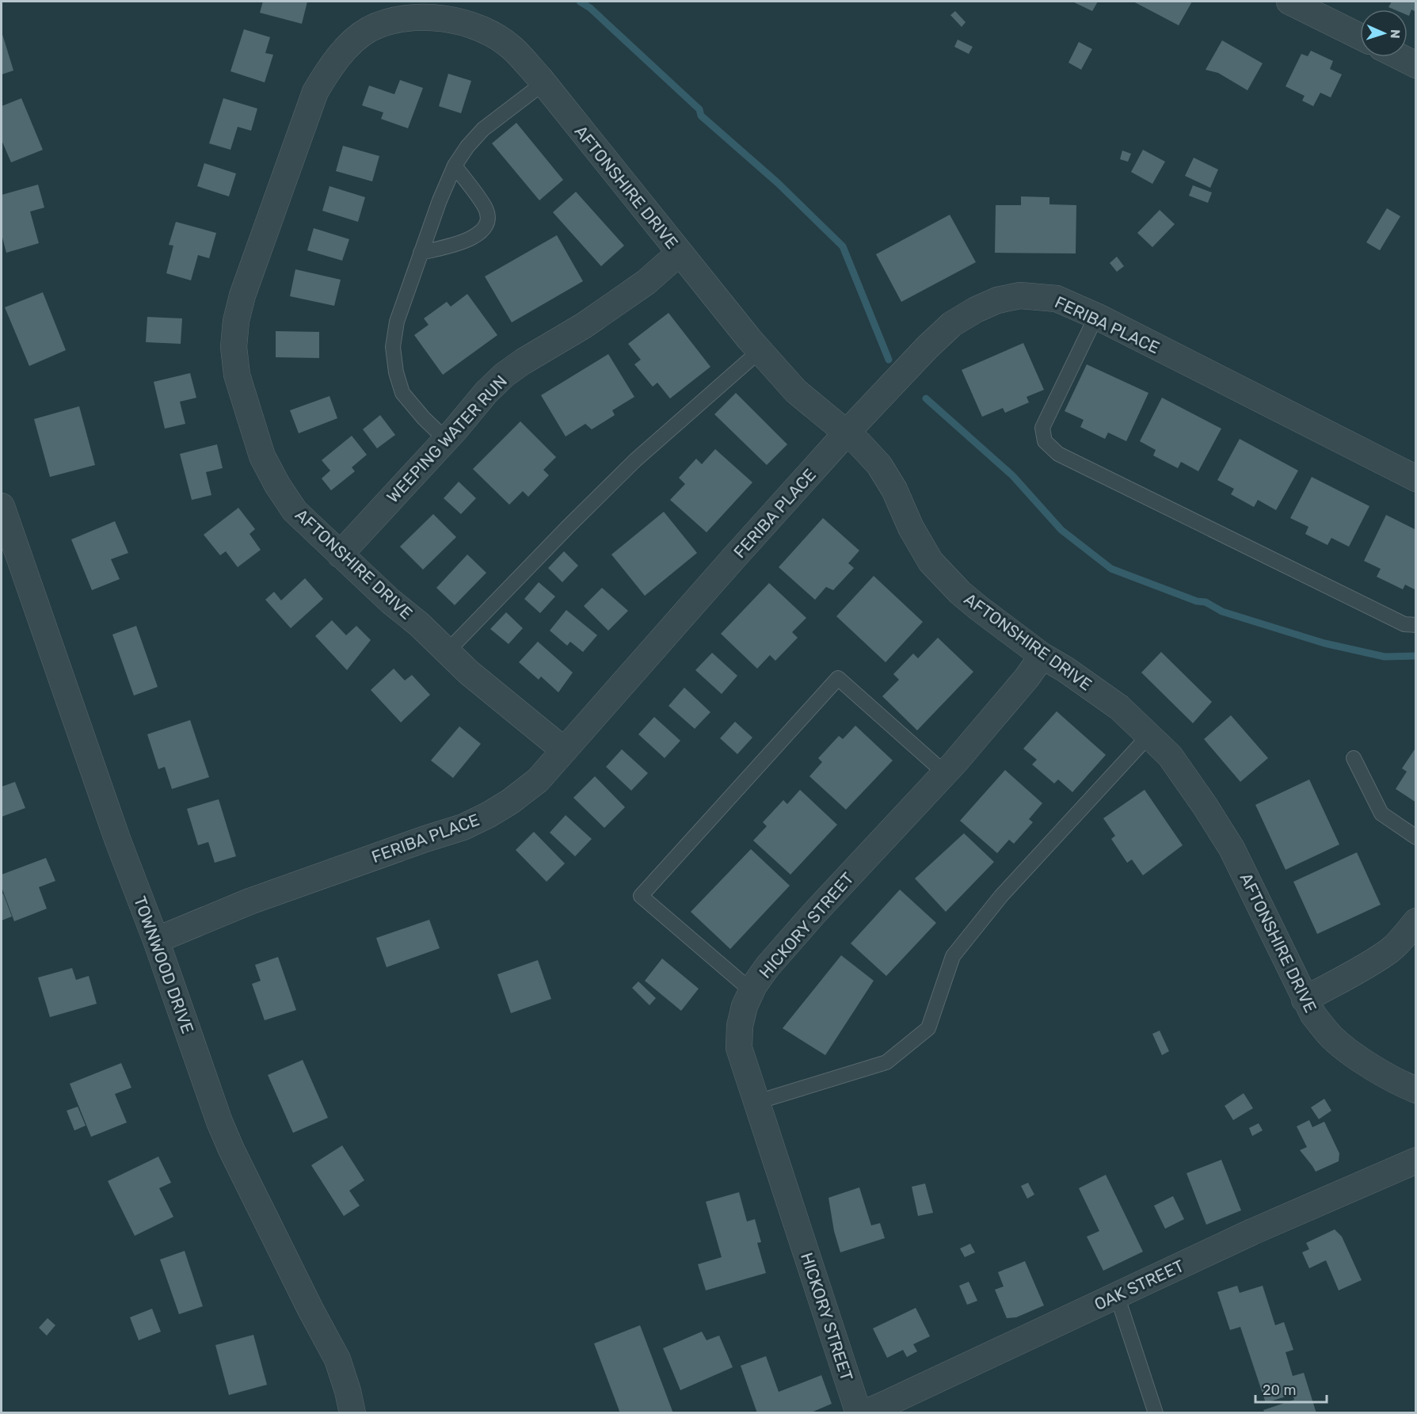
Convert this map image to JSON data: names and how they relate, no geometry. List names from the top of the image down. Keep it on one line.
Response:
{"streets":{"street":["AFTONSHIRE DRIVE","FERIBA PLACE","WEEPING WATER RUN","HICKORY STREET","TOWNWOOD DRIVE","OAK STREET"]},"crossings":[["AFTONSHIRE DRIVE","FERIBA PLACE"],["AFTONSHIRE DRIVE","WEEPING WATER RUN"],["AFTONSHIRE DRIVE","HICKORY STREET"],["FERIBA PLACE","TOWNWOOD DRIVE"]],"scale_bar":"20 m","north":"right"}
